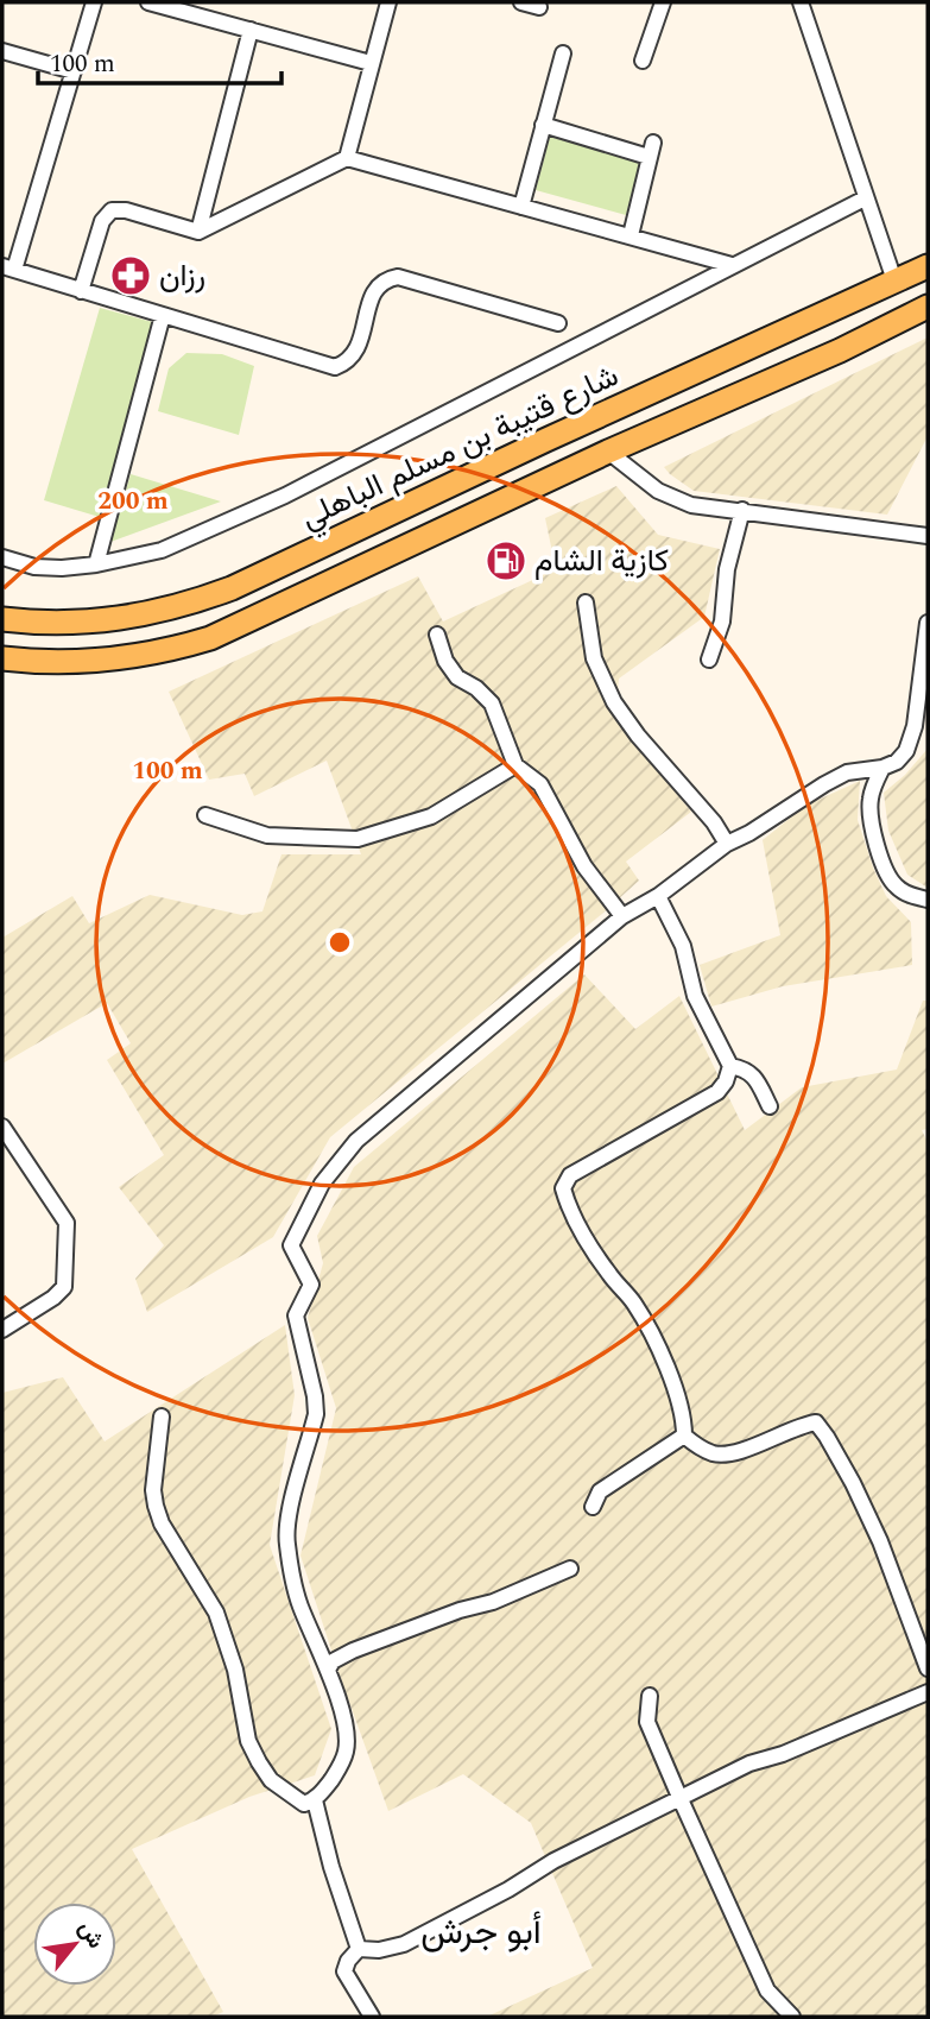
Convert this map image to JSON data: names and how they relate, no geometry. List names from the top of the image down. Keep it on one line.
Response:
{"streets":{"main road":["شارع قتيبة بن مسلم الباهلي"]},"districts":["أبو جرش"],"places":{"pharmacy":["رزان"],"fuel station":["كازية الشام"]},"scale_bar":"100 m","north":"top right","rings":["200 m","100 m"]}
